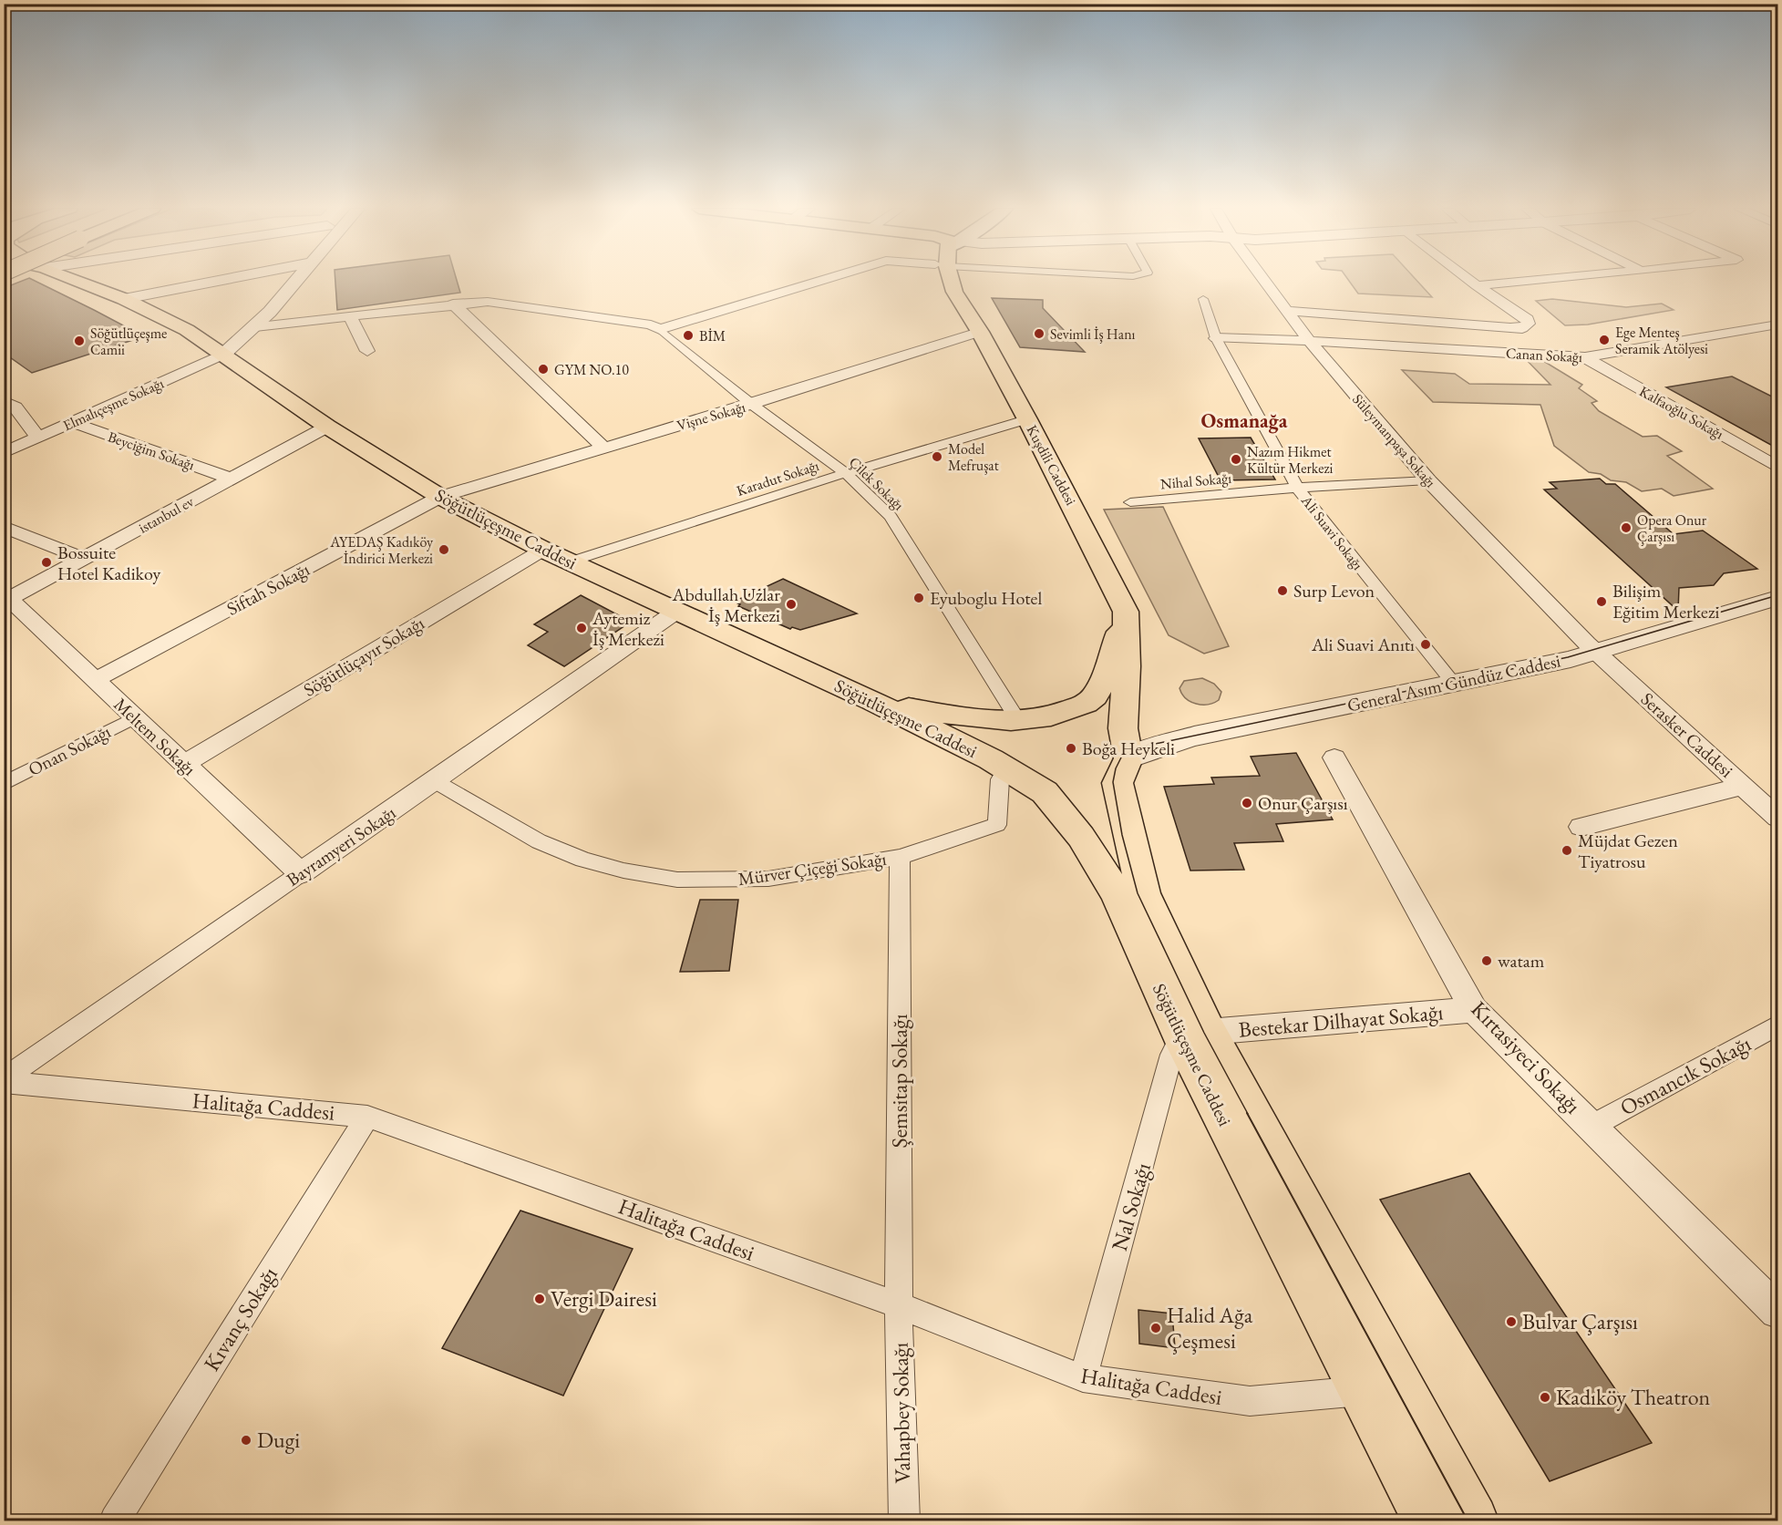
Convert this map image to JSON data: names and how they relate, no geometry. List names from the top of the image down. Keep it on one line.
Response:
{"streets":{"main road":["Kuşdili Caddesi","Söğütlüçeşme Caddesi"],"street":["Canan Sokağı","Elmalıçeşme Sokağı","Kalfaoğlu Sokağı","Vişne Sokağı","Süleymanpaşa Sokağı","Beyciğim Sokağı","Karadut Sokağı","Nihal Sokağı","Çilek Sokağı","istanbul ev","Ali Suavi Sokağı","Siftah Sokağı","Söğütlüçayır Sokağı","General Asım Gündüz Caddesi","Serasker Caddesi","Meltem Sokağı","Onan Sokağı","Bayramyeri Sokağı","Mürver Çiçeği Sokağı","Bestekar Dilhayat Sokağı","Kırtasiyeci Sokağı","Osmancık Sokağı","Şemsitap Sokağı","Halitağa Caddesi","Nal Sokağı","Kıvanç Sokağı","Vahapbey Sokağı"]},"crossings":[["Canan Sokağı","Kalfaoğlu Sokağı"],["Canan Sokağı","Süleymanpaşa Sokağı"],["Elmalıçeşme Sokağı","Beyciğim Sokağı"],["Elmalıçeşme Sokağı","Söğütlüçeşme Caddesi"],["Vişne Sokağı","Kuşdili Caddesi"],["Vişne Sokağı","Çilek Sokağı"],["Vişne Sokağı","Söğütlüçeşme Caddesi"],["Vişne Sokağı","Siftah Sokağı"],["Süleymanpaşa Sokağı","Nihal Sokağı"],["Süleymanpaşa Sokağı","General Asım Gündüz Caddesi"],["Süleymanpaşa Sokağı","Serasker Caddesi"],["Beyciğim Sokağı","istanbul ev"],["Kuşdili Caddesi","Karadut Sokağı"],["Kuşdili Caddesi","Söğütlüçeşme Caddesi"],["Kuşdili Caddesi","General Asım Gündüz Caddesi"],["Karadut Sokağı","Çilek Sokağı"],["Karadut Sokağı","Söğütlüçeşme Caddesi"],["Karadut Sokağı","Söğütlüçayır Sokağı"],["Nihal Sokağı","Ali Suavi Sokağı"],["istanbul ev","Söğütlüçeşme Caddesi"],["istanbul ev","Meltem Sokağı"],["Söğütlüçeşme Caddesi","Siftah Sokağı"],["Söğütlüçeşme Caddesi","Söğütlüçayır Sokağı"],["Söğütlüçeşme Caddesi","General Asım Gündüz Caddesi"],["Söğütlüçeşme Caddesi","Bayramyeri Sokağı"],["Söğütlüçeşme Caddesi","Bestekar Dilhayat Sokağı"],["Söğütlüçeşme Caddesi","Halitağa Caddesi"],["Söğütlüçeşme Caddesi","Nal Sokağı"],["Ali Suavi Sokağı","General Asım Gündüz Caddesi"],["Siftah Sokağı","Meltem Sokağı"],["Söğütlüçayır Sokağı","Meltem Sokağı"],["General Asım Gündüz Caddesi","Serasker Caddesi"],["Meltem Sokağı","Onan Sokağı"],["Meltem Sokağı","Bayramyeri Sokağı"],["Bayramyeri Sokağı","Mürver Çiçeği Sokağı"],["Bayramyeri Sokağı","Halitağa Caddesi"],["Mürver Çiçeği Sokağı","Şemsitap Sokağı"],["Bestekar Dilhayat Sokağı","Kırtasiyeci Sokağı"],["Bestekar Dilhayat Sokağı","Nal Sokağı"],["Kırtasiyeci Sokağı","Osmancık Sokağı"],["Şemsitap Sokağı","Halitağa Caddesi"],["Şemsitap Sokağı","Vahapbey Sokağı"],["Halitağa Caddesi","Nal Sokağı"],["Halitağa Caddesi","Kıvanç Sokağı"],["Halitağa Caddesi","Vahapbey Sokağı"]],"districts":["Osmanağa"],"places":["Sevimli İş Hanı","BİM","Ege Menteş Seramik Atölyesi","Söğütlüçeşme Camii","GYM NO.10","Model Mefruşat","Nazım Hikmet Kültür Merkezi","Opera Onur Çarşısı","AYEDAŞ Kadıköy İndirici Merkezi","Bossuite Hotel Kadikoy","Surp Levon","Eyuboglu Hotel","Bilişim Eğitim Merkezi","Abdullah Uzlar İş Merkezi","Aytemiz İş Merkezi","Ali Suavi Anıtı","Boğa Heykeli","Onur Çarşısı","Müjdat Gezen Tiyatrosu","watam","Vergi Dairesi","Bulvar Çarşısı","Halid Ağa Çeşmesi","Kadıköy Theatron","Dugi"]}
